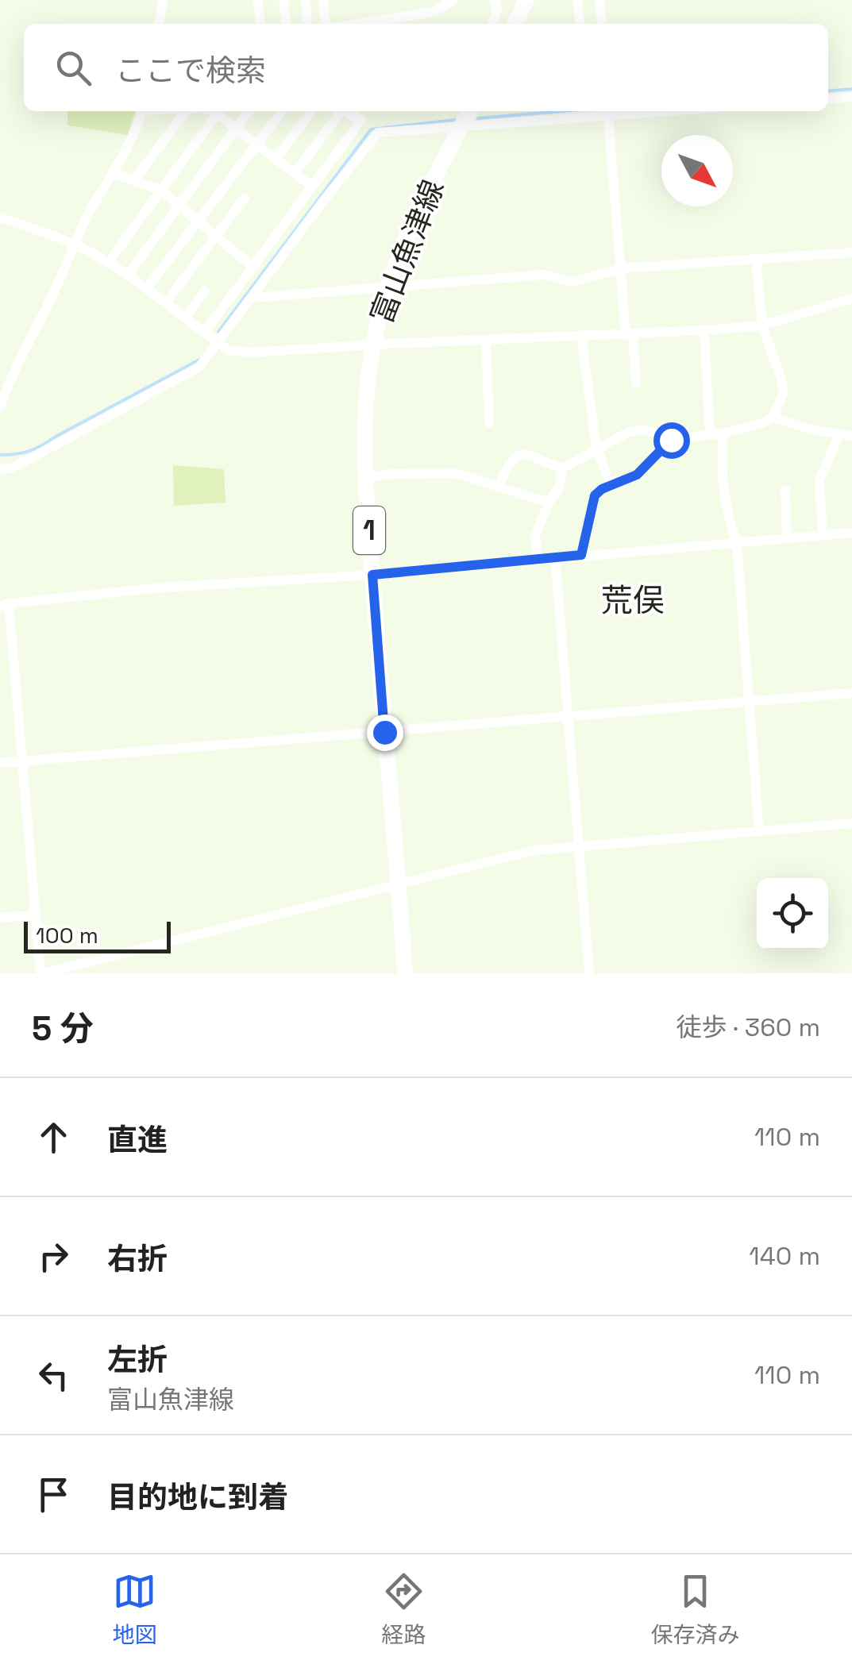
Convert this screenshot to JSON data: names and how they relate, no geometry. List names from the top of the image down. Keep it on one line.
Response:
{"streets":{"main road":["富山魚津線","1"]},"districts":["荒俣"],"scale_bar":"100 m","north":"bottom right","page":{"search":"ここで検索","scale":"100 m","heading":["5 分","徒歩 · 360 m"],"list":[["直進","110 m"],["右折","140 m"],["左折","富山魚津線","110 m"],"目的地に到着"],"nav":["地図","経路","保存済み"]}}
